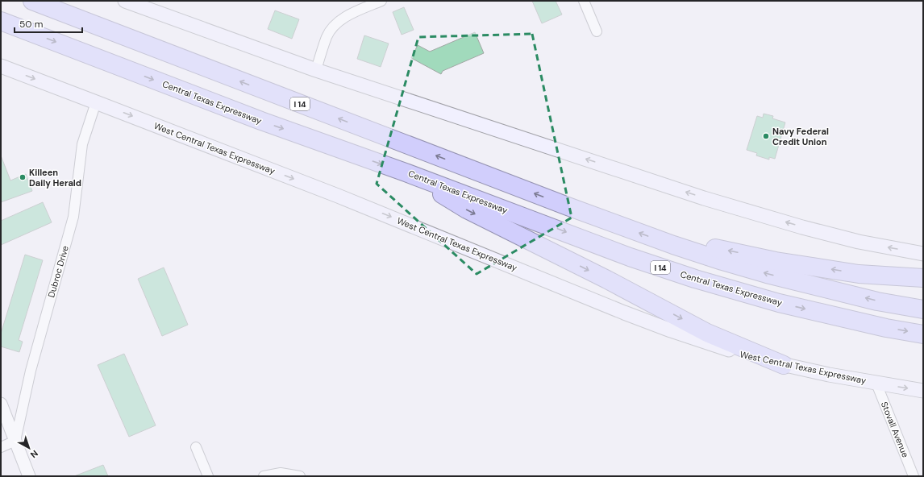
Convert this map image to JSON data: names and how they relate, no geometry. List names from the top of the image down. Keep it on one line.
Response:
{"streets":{"highway":["Central Texas Expressway","I 14"],"main road":["West Central Texas Expressway"],"street":["Dubroc Drive","Stovall Avenue"]},"crossings":[["West Central Texas Expressway","Dubroc Drive"],["West Central Texas Expressway","Stovall Avenue"]],"places":["Navy Federal Credit Union","Killeen Daily Herald"],"scale_bar":"50 m","north":"bottom right"}
